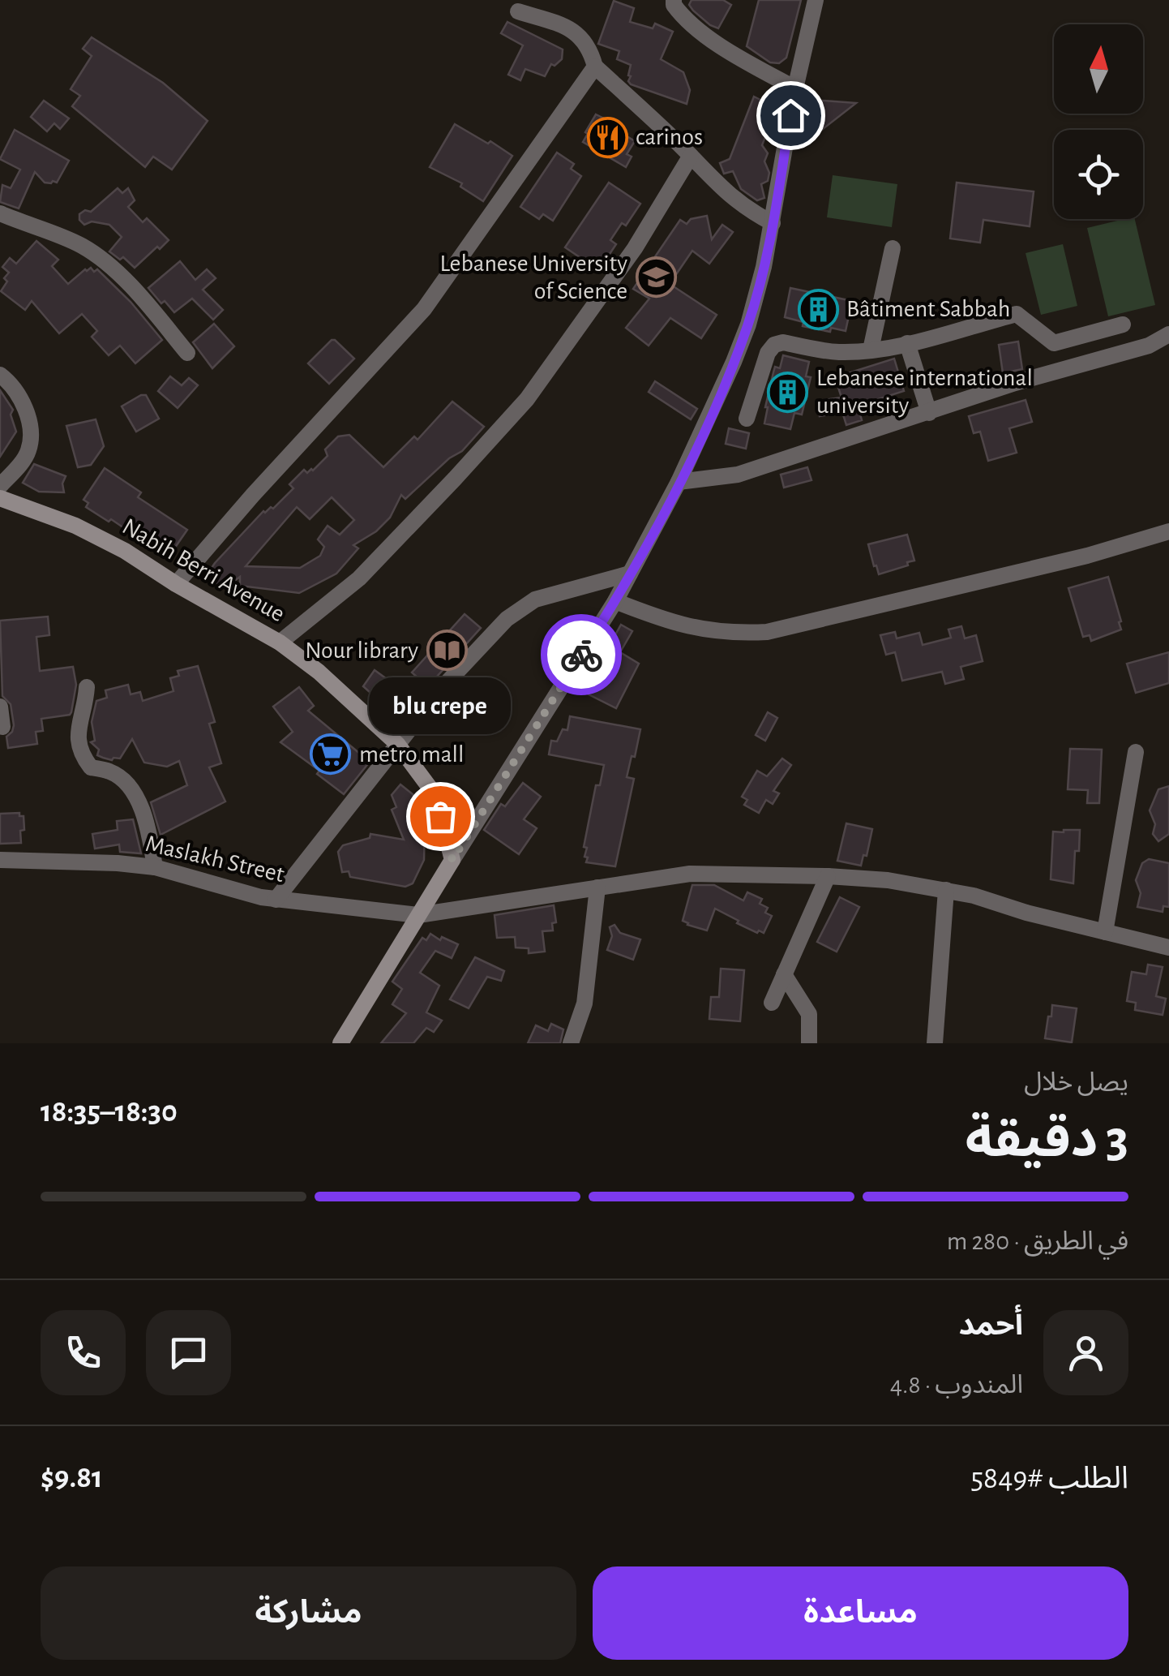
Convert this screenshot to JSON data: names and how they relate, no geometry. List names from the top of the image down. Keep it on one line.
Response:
{"streets":{"main road":["Nabih Berri Avenue"],"street":["Maslakh Street"]},"places":{"restaurant":["carinos"],"school or university":["Lebanese University of Science"],"building":["Bâtiment Sabbah","Lebanese international university"],"library":["Nour library"],"supermarket":["metro mall"],"other":["blu crepe"]},"north":"top","page":{"bubble":"blu crepe","heading":["3 دقيقة","يصل خلال","18:30–18:35"],"panel":["أحمد","المندوب · 4.8","الطلب #5849","$9.81"],"bar":"في الطريق · 280 m","buttons":["مساعدة","مشاركة"]}}
